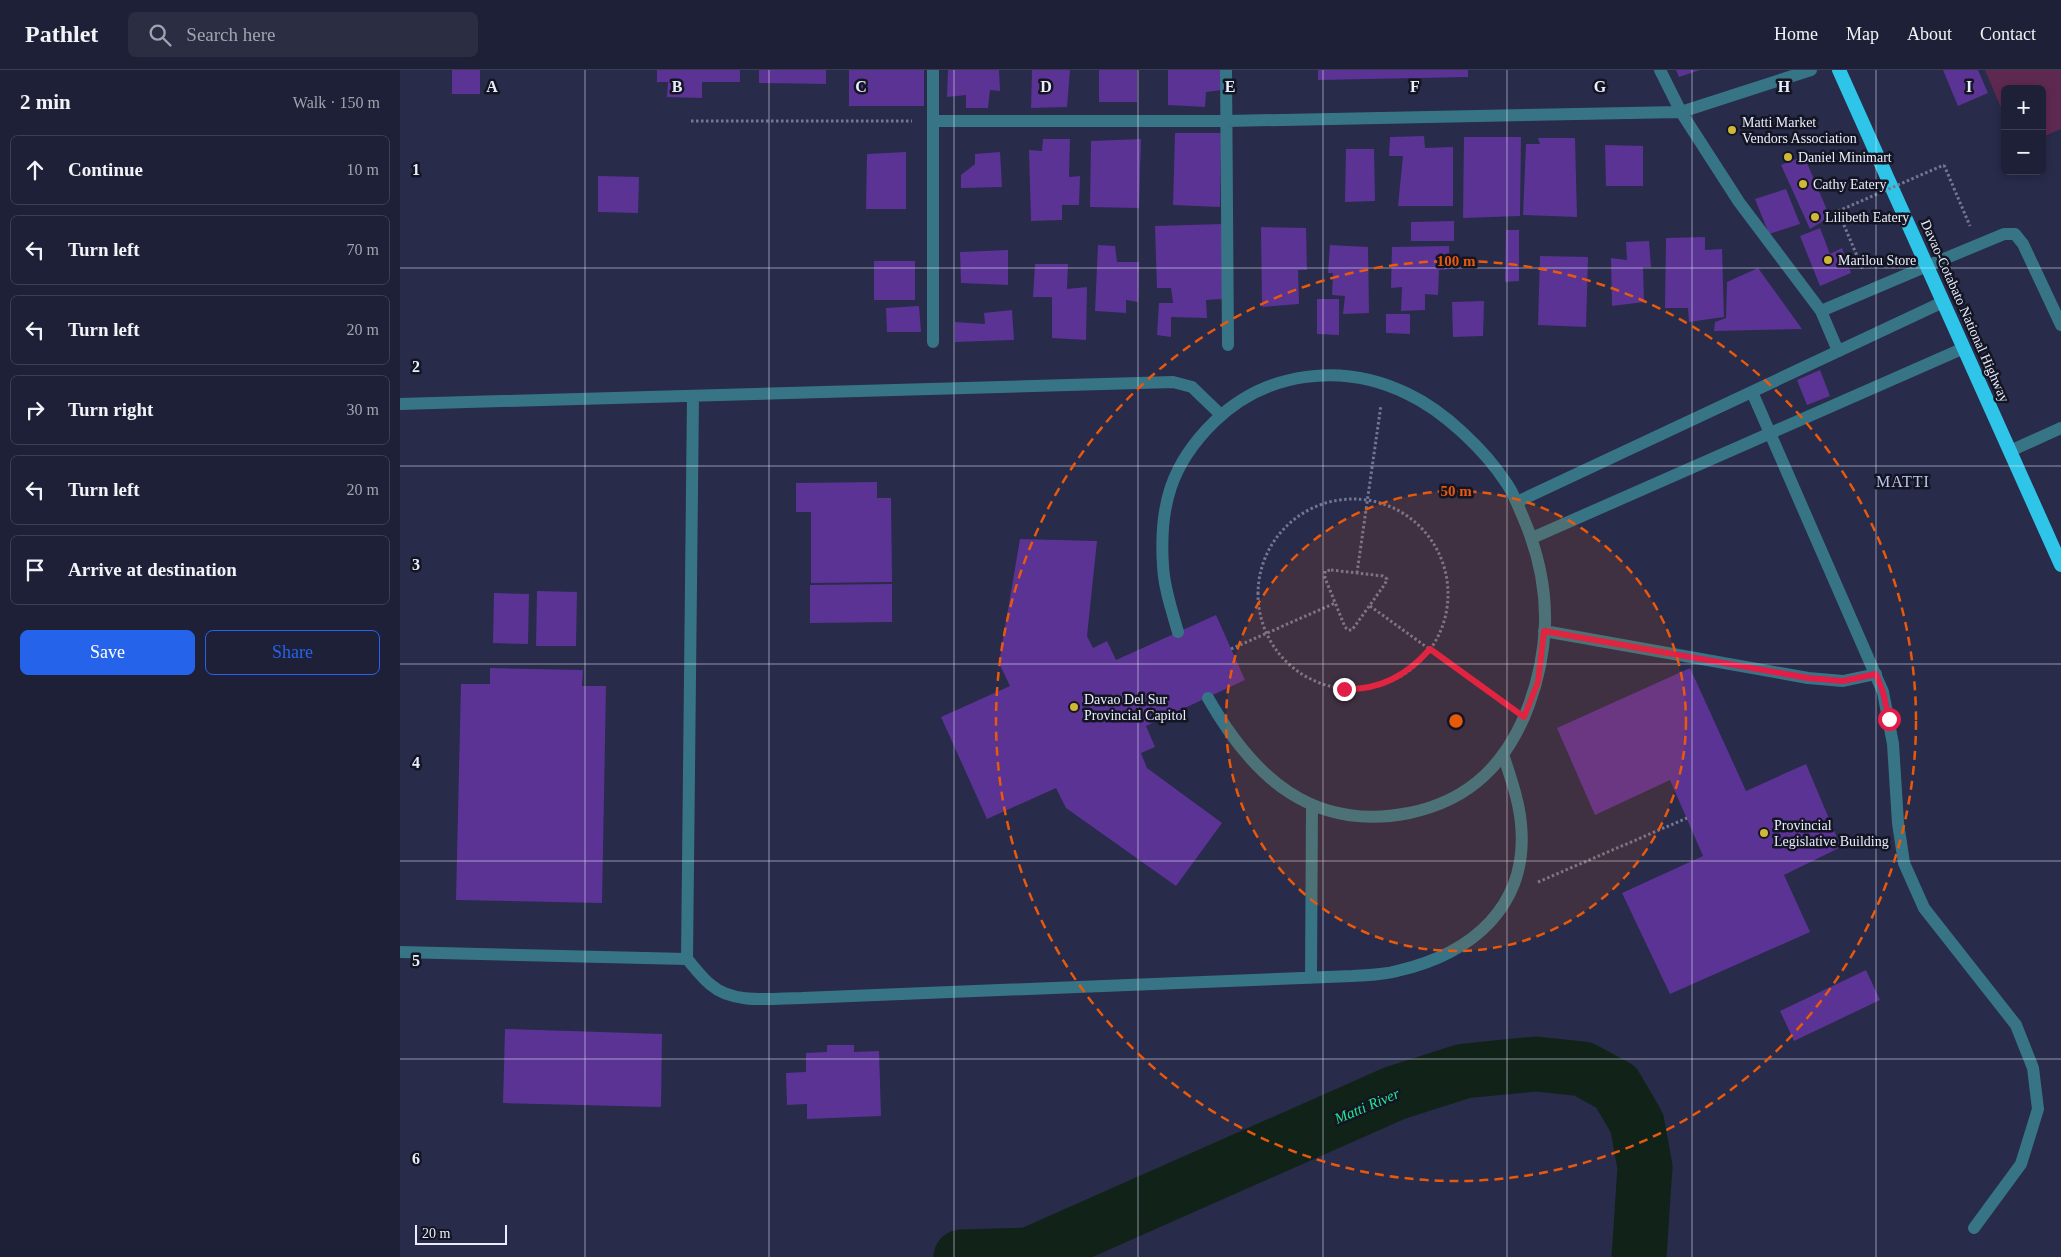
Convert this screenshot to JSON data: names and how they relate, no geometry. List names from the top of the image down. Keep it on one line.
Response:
{"streets":{"highway":["Davao-Cotabato National Highway"]},"districts":["MATTI"],"water":["Matti River"],"places":["Matti Market Vendors Association","Daniel Minimart","Cathy Eatery","Lilibeth Eatery","Marilou Store","Davao Del Sur Provincial Capitol","Provincial Legislative Building"],"scale_bar":"20 m","page":{"header":"Pathlet","search":"Search here","nav":["Home","Map","About","Contact"],"heading":["2 min","Walk · 150 m"],"map_buttons":["+","−"],"list":[["Continue","10 m"],["Turn left","70 m"],["Turn left","20 m"],["Turn right","30 m"],["Turn left","20 m"],"Arrive at destination"],"buttons":["Save","Share"],"scale":"20 m"},"grid":{"columns":["A","B","C","D","E","F","G","H","I"],"rows":["1","2","3","4","5","6"]},"rings":["100 m","50 m"]}
